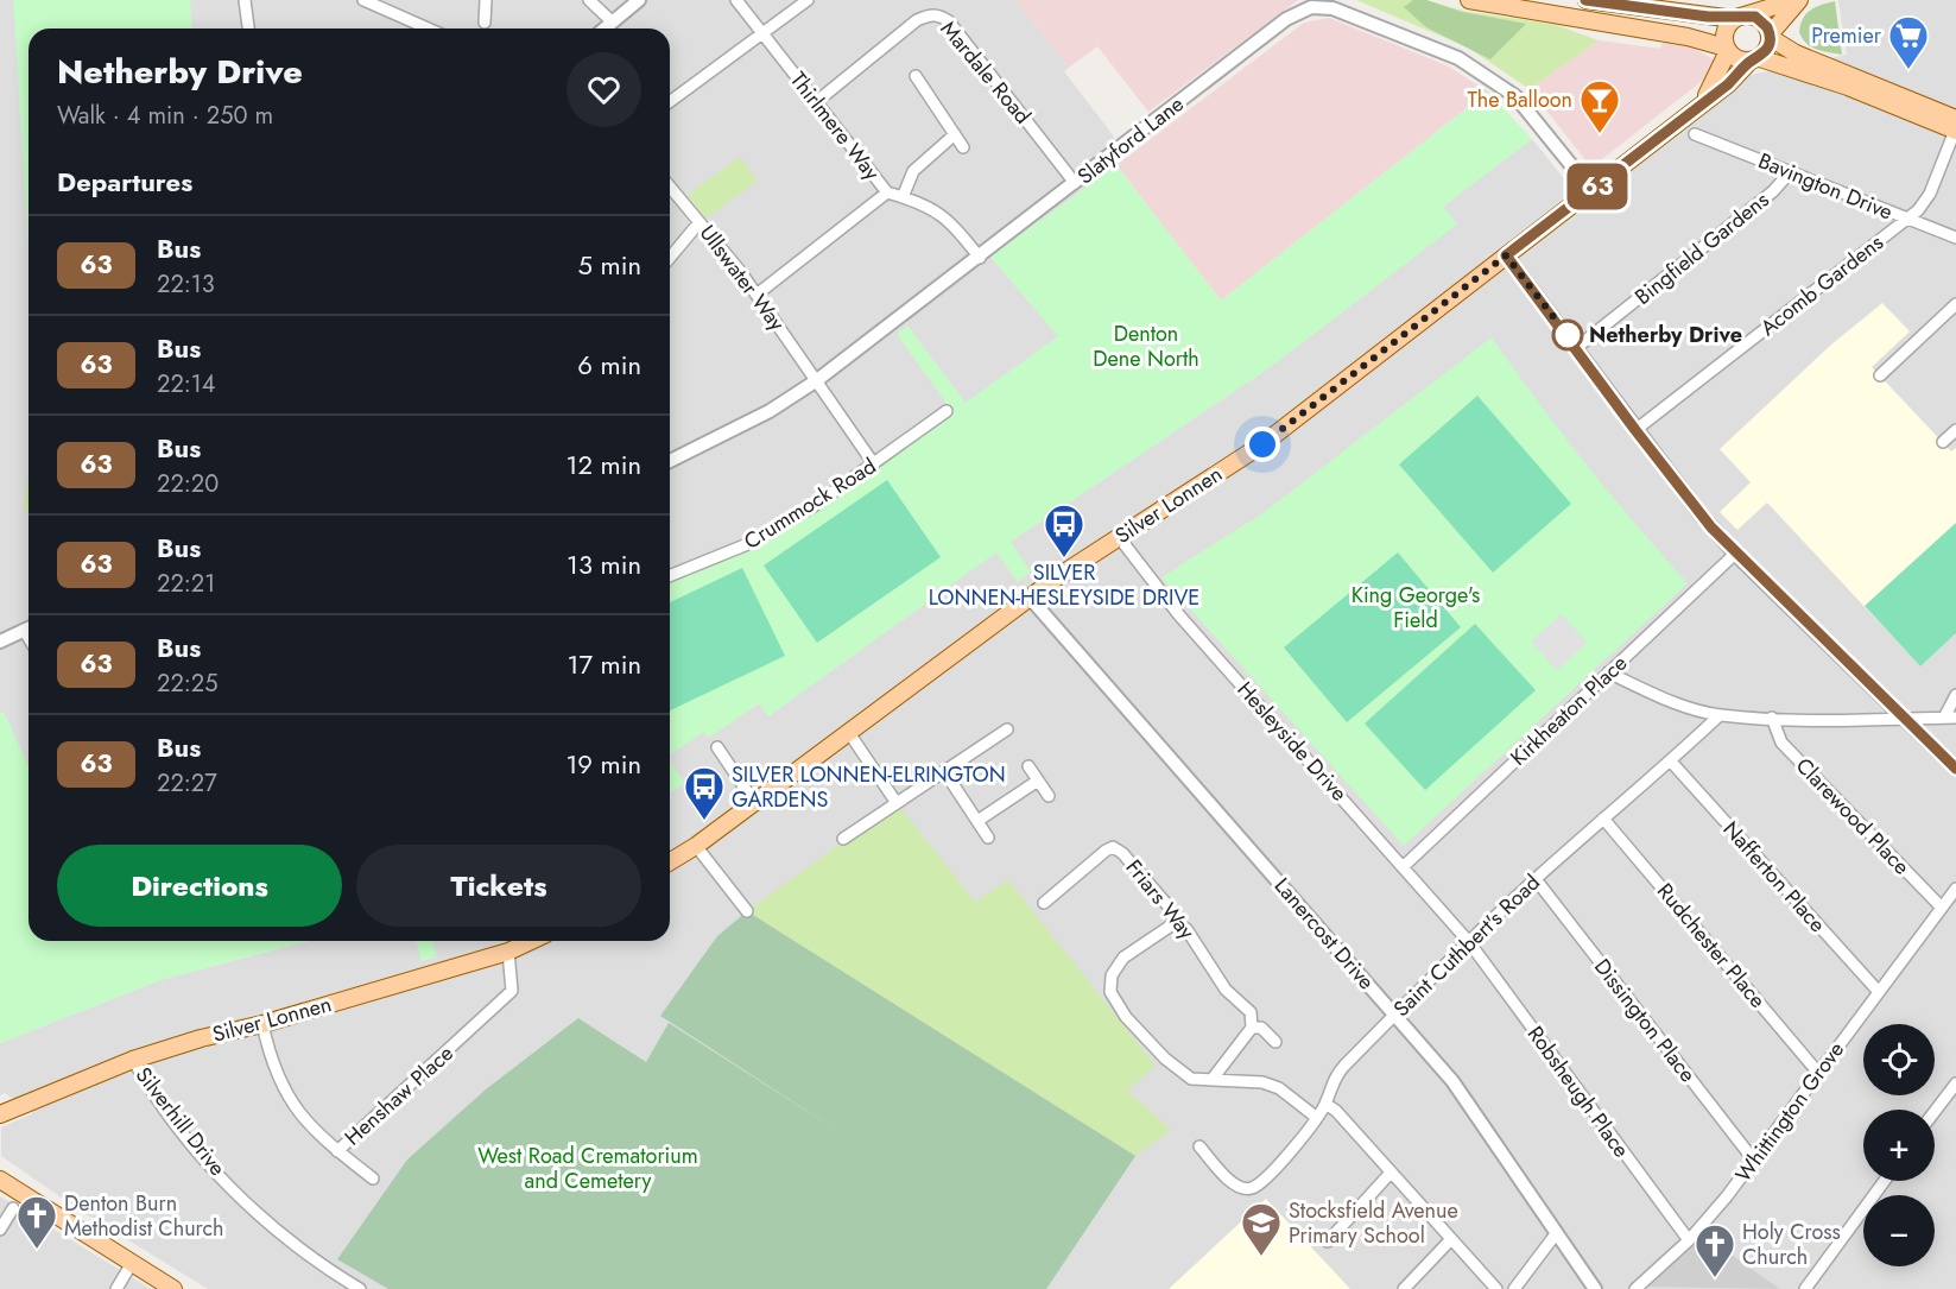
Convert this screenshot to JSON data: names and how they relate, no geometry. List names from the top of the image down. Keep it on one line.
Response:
{"streets":{"main road":["Silver Lonnen"],"street":["Mardale Road","Thirlmere Way","Slatyford Lane","Bavington Drive","Bingfield Gardens","Ullswater Way","Acomb Gardens","Crummock Road","Kirkheaton Place","Hesleyside Drive","Clarewood Place","Nafferton Place","Friars Way","Lanercost Drive","Saint Cuthbert's Road","Rudchester Place","Dissington Place","Robsheugh Place","Henshaw Place","Whittington Grove","Silverhill Drive"]},"crossings":[["Mardale Road","Thirlmere Way"],["Mardale Road","Slatyford Lane"],["Thirlmere Way","Slatyford Lane"],["Slatyford Lane","Ullswater Way"],["Slatyford Lane","Silver Lonnen"],["Bavington Drive","Bingfield Gardens"],["Bavington Drive","Acomb Gardens"],["Ullswater Way","Crummock Road"],["Silver Lonnen","Hesleyside Drive"],["Silver Lonnen","Lanercost Drive"],["Silver Lonnen","Henshaw Place"],["Silver Lonnen","Silverhill Drive"],["Kirkheaton Place","Hesleyside Drive"],["Hesleyside Drive","Saint Cuthbert's Road"],["Hesleyside Drive","Robsheugh Place"],["Clarewood Place","Whittington Grove"],["Nafferton Place","Saint Cuthbert's Road"],["Nafferton Place","Whittington Grove"],["Lanercost Drive","Saint Cuthbert's Road"],["Saint Cuthbert's Road","Rudchester Place"],["Saint Cuthbert's Road","Dissington Place"],["Saint Cuthbert's Road","Robsheugh Place"],["Rudchester Place","Whittington Grove"],["Dissington Place","Whittington Grove"],["Robsheugh Place","Whittington Grove"]],"parks":["Denton Dene North","King George's Field","West Road Crematorium and Cemetery"],"places":{"supermarket":["Premier"],"bar":["The Balloon"],"other":["Netherby Drive"],"bus stop":["SILVER LONNEN-HESLEYSIDE DRIVE","SILVER LONNEN-ELRINGTON GARDENS"],"church":["Denton Burn Methodist Church","Holy Cross Church"],"school or university":["Stocksfield Avenue Primary School"]},"lines":["bus line 63"],"page":{"on_map":"63","heading":[["Netherby Drive","Walk · 4 min · 250 m"],"Departures"],"list":[{"mark":"63","name":"Bus","note":"22:13","value":"5 min"},{"mark":"63","name":"Bus","note":"22:14","value":"6 min"},{"mark":"63","name":"Bus","note":"22:20","value":"12 min"},{"mark":"63","name":"Bus","note":"22:21","value":"13 min"},{"mark":"63","name":"Bus","note":"22:25","value":"17 min"},{"mark":"63","name":"Bus","note":"22:27","value":"19 min"}],"buttons":["Directions","Tickets"],"map_buttons":["+","−"]}}
